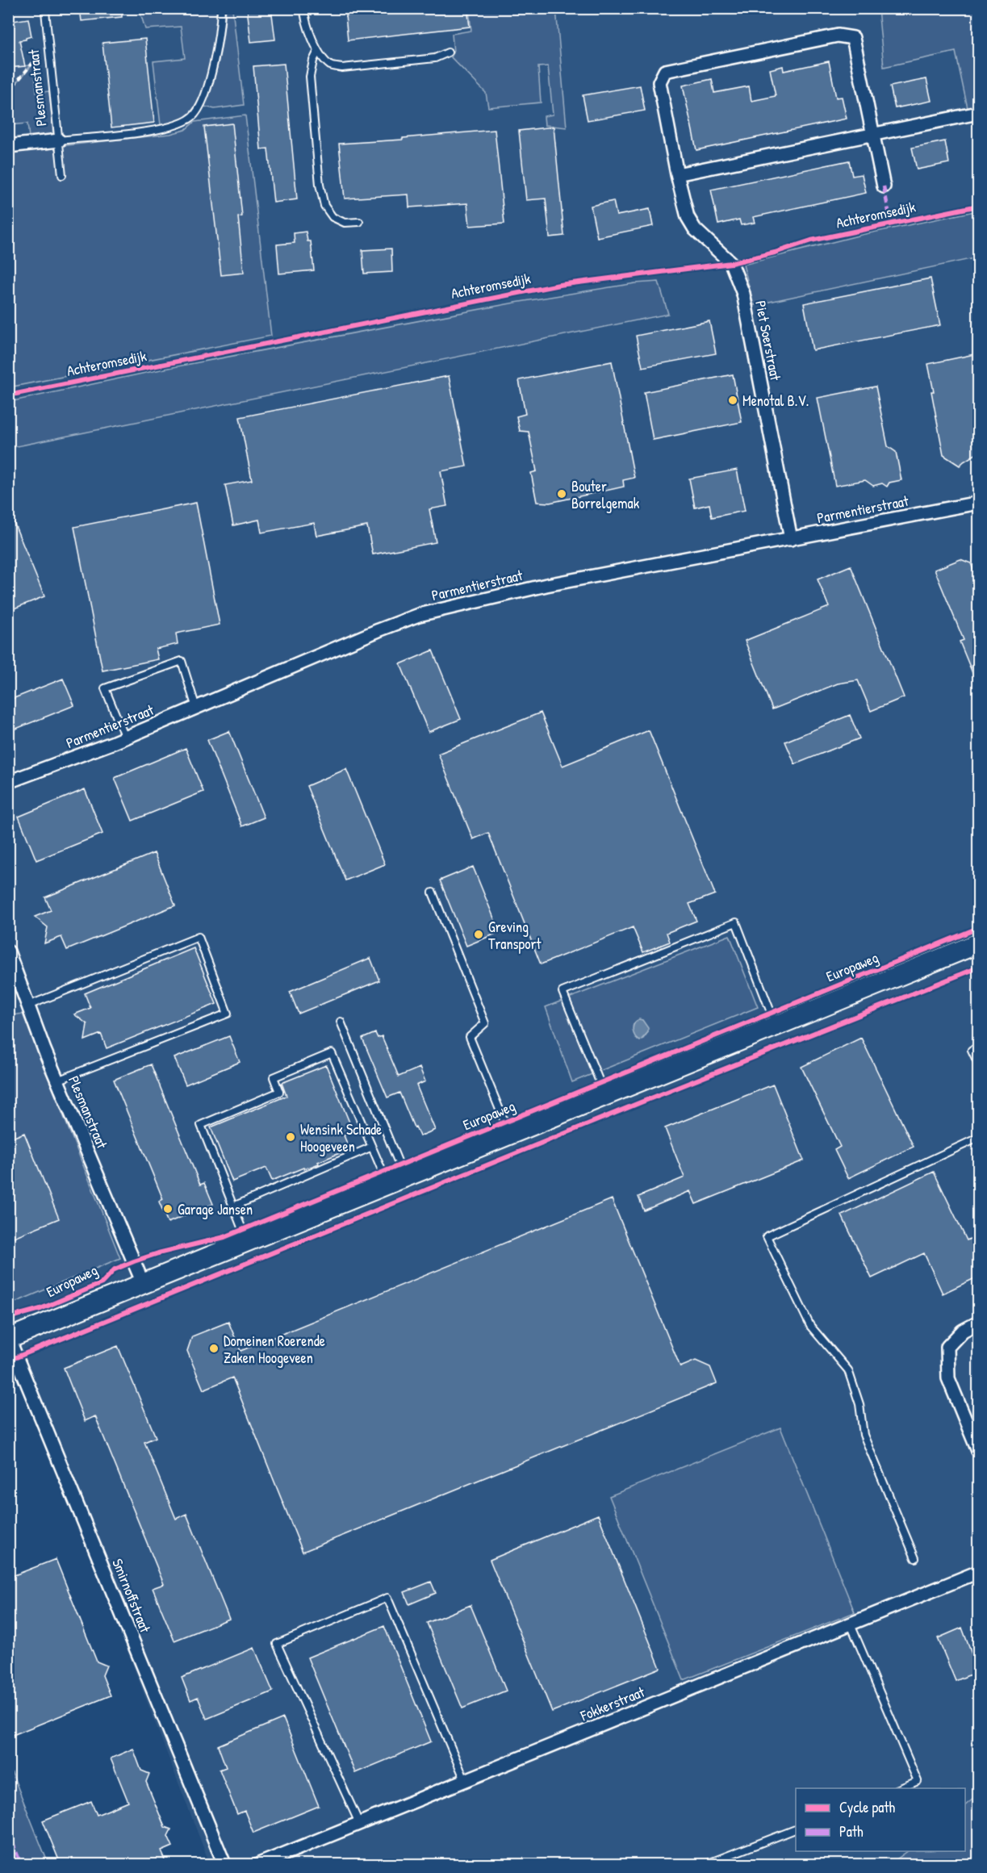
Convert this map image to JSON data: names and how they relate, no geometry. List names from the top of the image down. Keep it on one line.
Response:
{"streets":{"main road":["Europaweg"],"street":["Plesmanstraat","Achteromsedijk","Piet Soerstraat","Parmentierstraat","Smirnoffstraat","Fokkerstraat"]},"crossings":[["Plesmanstraat","Europaweg"],["Achteromsedijk","Piet Soerstraat"],["Piet Soerstraat","Parmentierstraat"],["Europaweg","Smirnoffstraat"]],"places":["Menotal B.V.","Bouter Borrelgemak","Greving Transport","Wensink Schade Hoogeveen","Garage Jansen","Domeinen Roerende Zaken Hoogeveen"],"legend":["Cycle path","Path"]}
